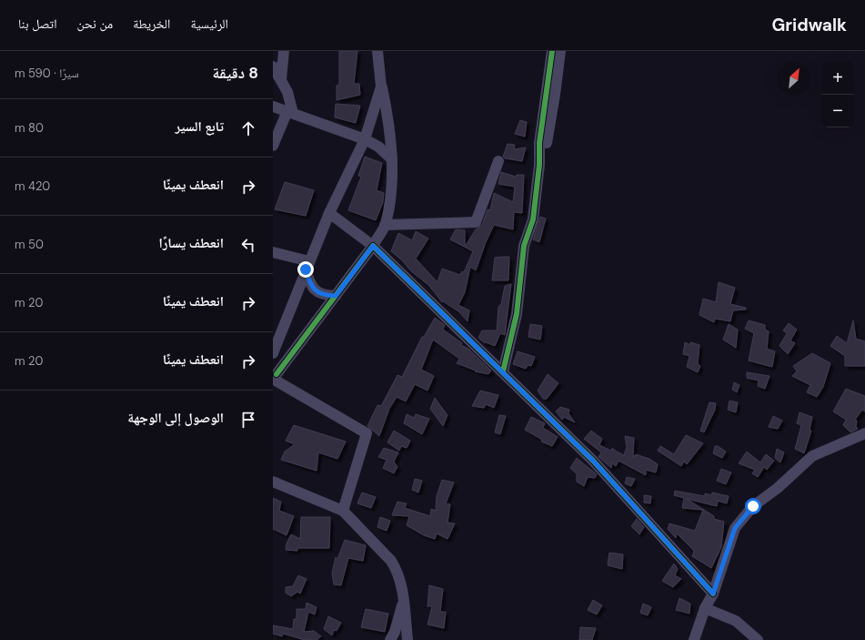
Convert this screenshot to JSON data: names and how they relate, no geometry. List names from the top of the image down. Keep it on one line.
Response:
{"north":"top right","page":{"header":"Gridwalk","nav":["الرئيسية","الخريطة","من نحن","اتصل بنا"],"heading":["8 دقيقة","سيرًا · 590 m"],"map_buttons":["+","−"],"list":[["تابع السير","80 m"],["انعطف يمينًا","420 m"],["انعطف يسارًا","50 m"],["انعطف يمينًا","20 m"],["انعطف يمينًا","20 m"],"الوصول إلى الوجهة"]}}
